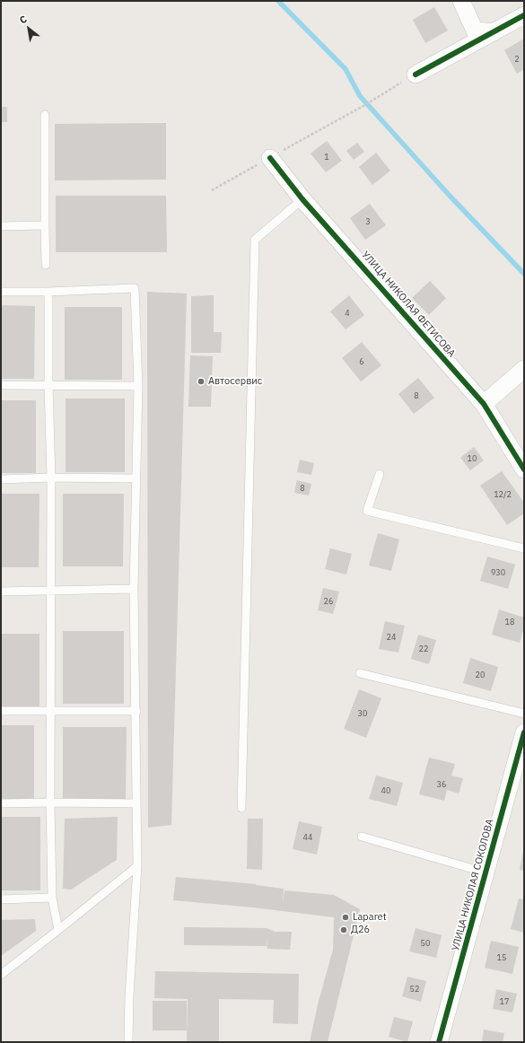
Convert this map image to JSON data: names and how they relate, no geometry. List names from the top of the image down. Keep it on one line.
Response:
{"streets":{"street":["УЛИЦА НИКОЛАЯ ФЕТИСОВА","УЛИЦА НИКОЛАЯ СОКОЛОВА"]},"places":["Автосервис","Laparet","Д26"],"house_numbers":["2","1","3","4","6","8","10","8","12/2","930","26","18","24","22","20","30","36","40","44","50","15","52","17"],"north":"top left"}
